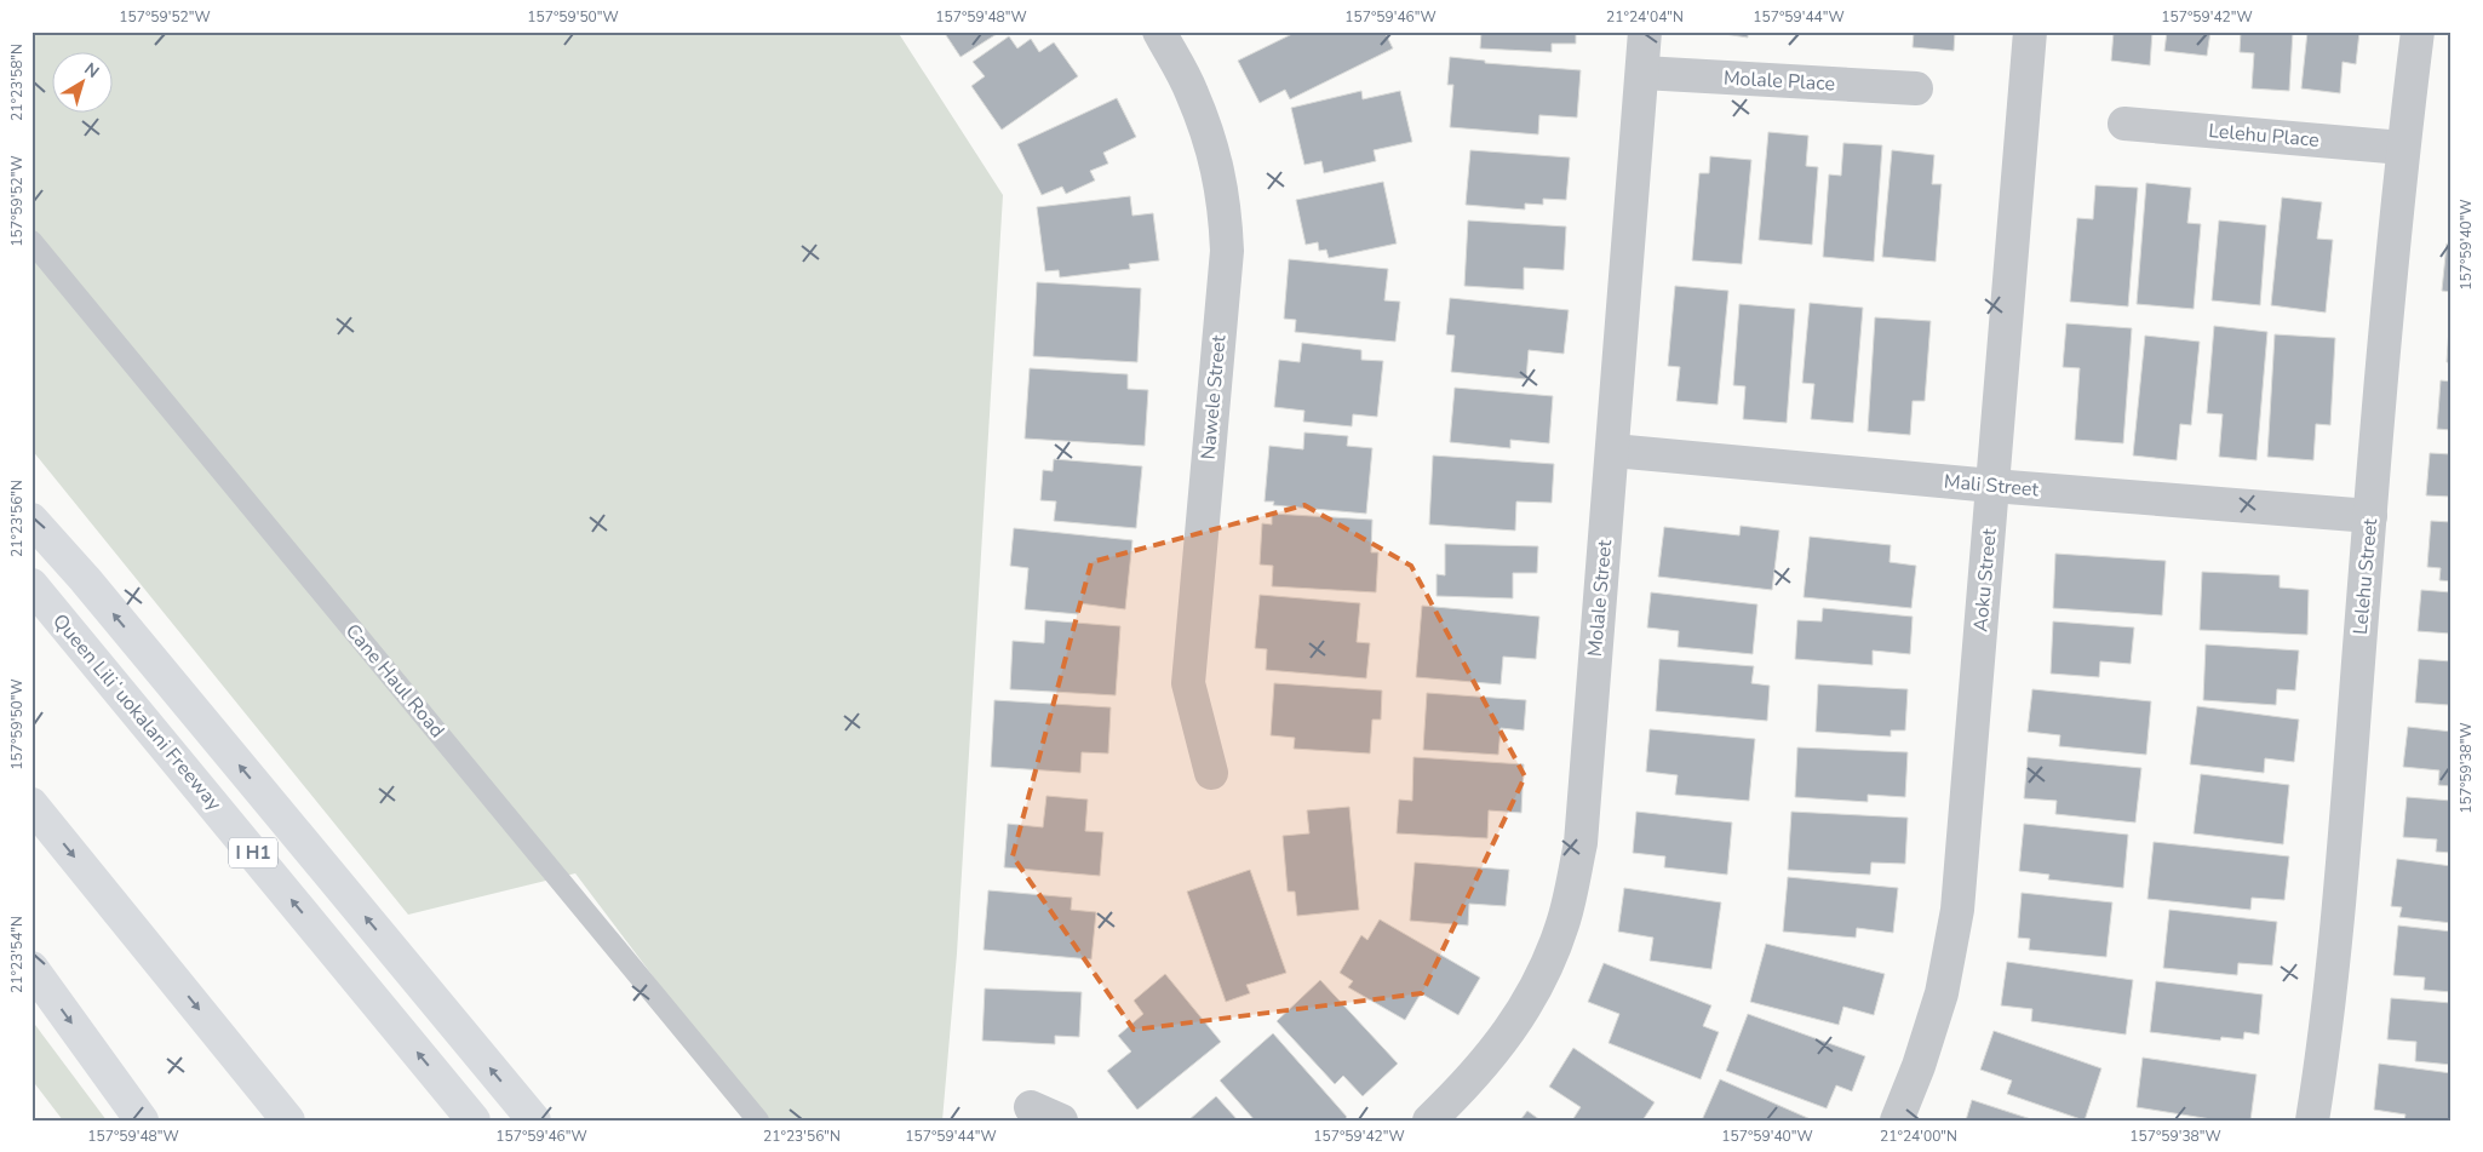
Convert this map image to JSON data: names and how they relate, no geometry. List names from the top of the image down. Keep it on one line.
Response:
{"streets":{"highway":["Queen Liliʻuokalani Freeway","I H1"],"street":["Molale Place","Lelehu Place","Nawele Street","Mali Street","Lelehu Street","Aoku Street","Molale Street"],"lane":["Cane Haul Road"]},"crossings":[["Molale Place","Molale Street"],["Lelehu Place","Lelehu Street"],["Mali Street","Lelehu Street"],["Mali Street","Aoku Street"],["Mali Street","Molale Street"]],"north":"top right","coordinates":["157°59'52\"W","157°59'50\"W","157°59'48\"W","157°59'46\"W","21°24'04\"N","157°59'44\"W","157°59'42\"W","21°23'58\"N","157°59'40\"W","21°23'56\"N","157°59'38\"W","21°23'54\"N","21°24'00\"N"]}
